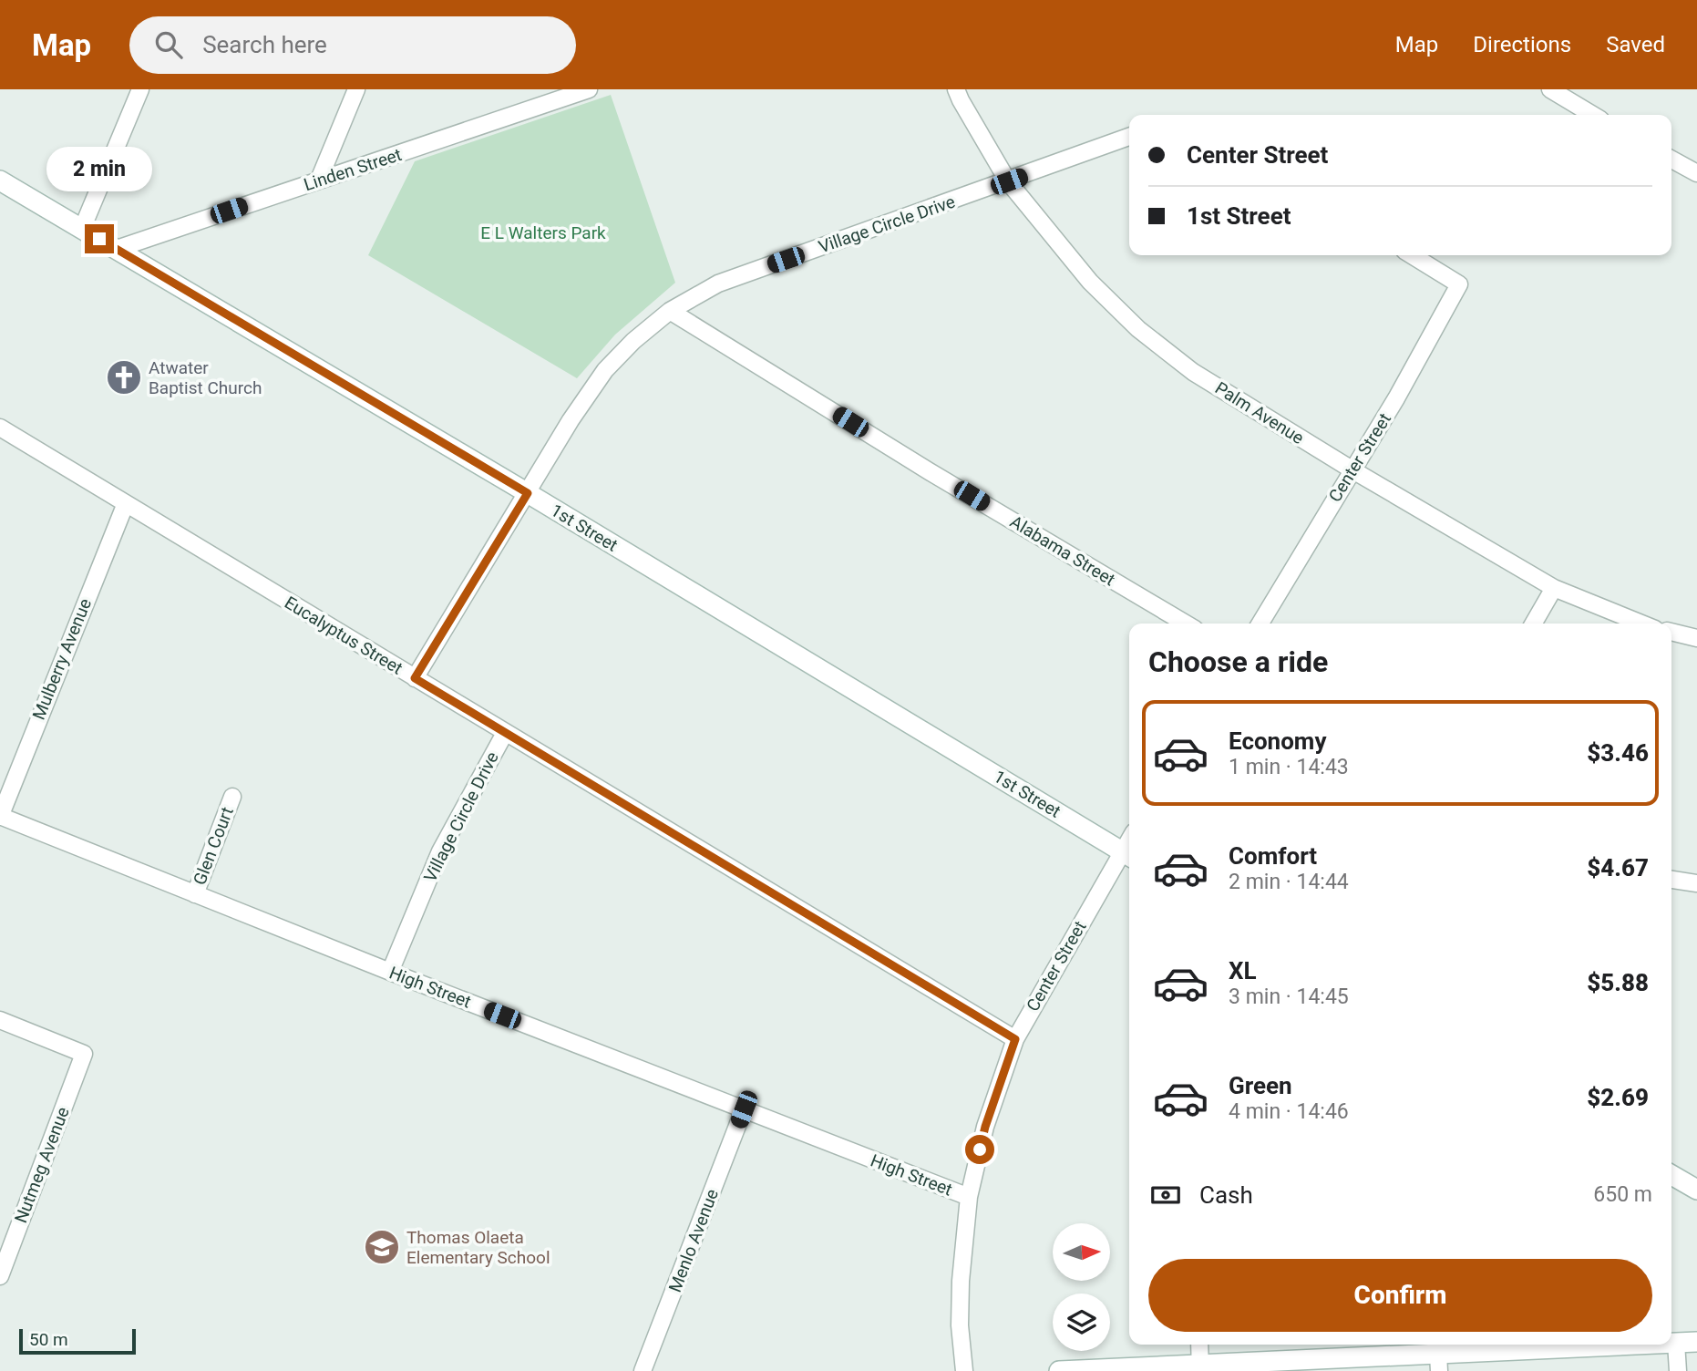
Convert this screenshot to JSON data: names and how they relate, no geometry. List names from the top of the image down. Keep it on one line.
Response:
{"streets":{"street":["Linden Street","Village Circle Drive","Palm Avenue","Center Street","1st Street","Alabama Street","Eucalyptus Street","Mulberry Avenue","Glen Court","High Street","Nutmeg Avenue","Menlo Avenue"]},"crossings":[["Linden Street","1st Street"],["Village Circle Drive","Palm Avenue"],["Village Circle Drive","1st Street"],["Village Circle Drive","Alabama Street"],["Village Circle Drive","Eucalyptus Street"],["Village Circle Drive","High Street"],["Palm Avenue","Center Street"],["Center Street","1st Street"],["Center Street","Eucalyptus Street"],["Center Street","High Street"],["Eucalyptus Street","Mulberry Avenue"],["Mulberry Avenue","High Street"],["Glen Court","High Street"],["High Street","Menlo Avenue"]],"parks":["E L Walters Park"],"places":{"church":["Atwater Baptist Church"],"school or university":["Thomas Olaeta Elementary School"]},"scale_bar":"50 m","north":"right","page":{"header":"Map","search":"Search here","nav":["Map","Directions","Saved"],"banner":["Center Street","1st Street"],"bubble":"2 min","heading":"Choose a ride","list":[{"name":"Economy","note":"1 min · 14:43","value":"$3.46"},{"name":"Comfort","note":"2 min · 14:44","value":"$4.67"},{"name":"XL","note":"3 min · 14:45","value":"$5.88"},{"name":"Green","note":"4 min · 14:46","value":"$2.69"}],"pay":["Cash","650 m"],"buttons":"Confirm","scale":"50 m"}}
